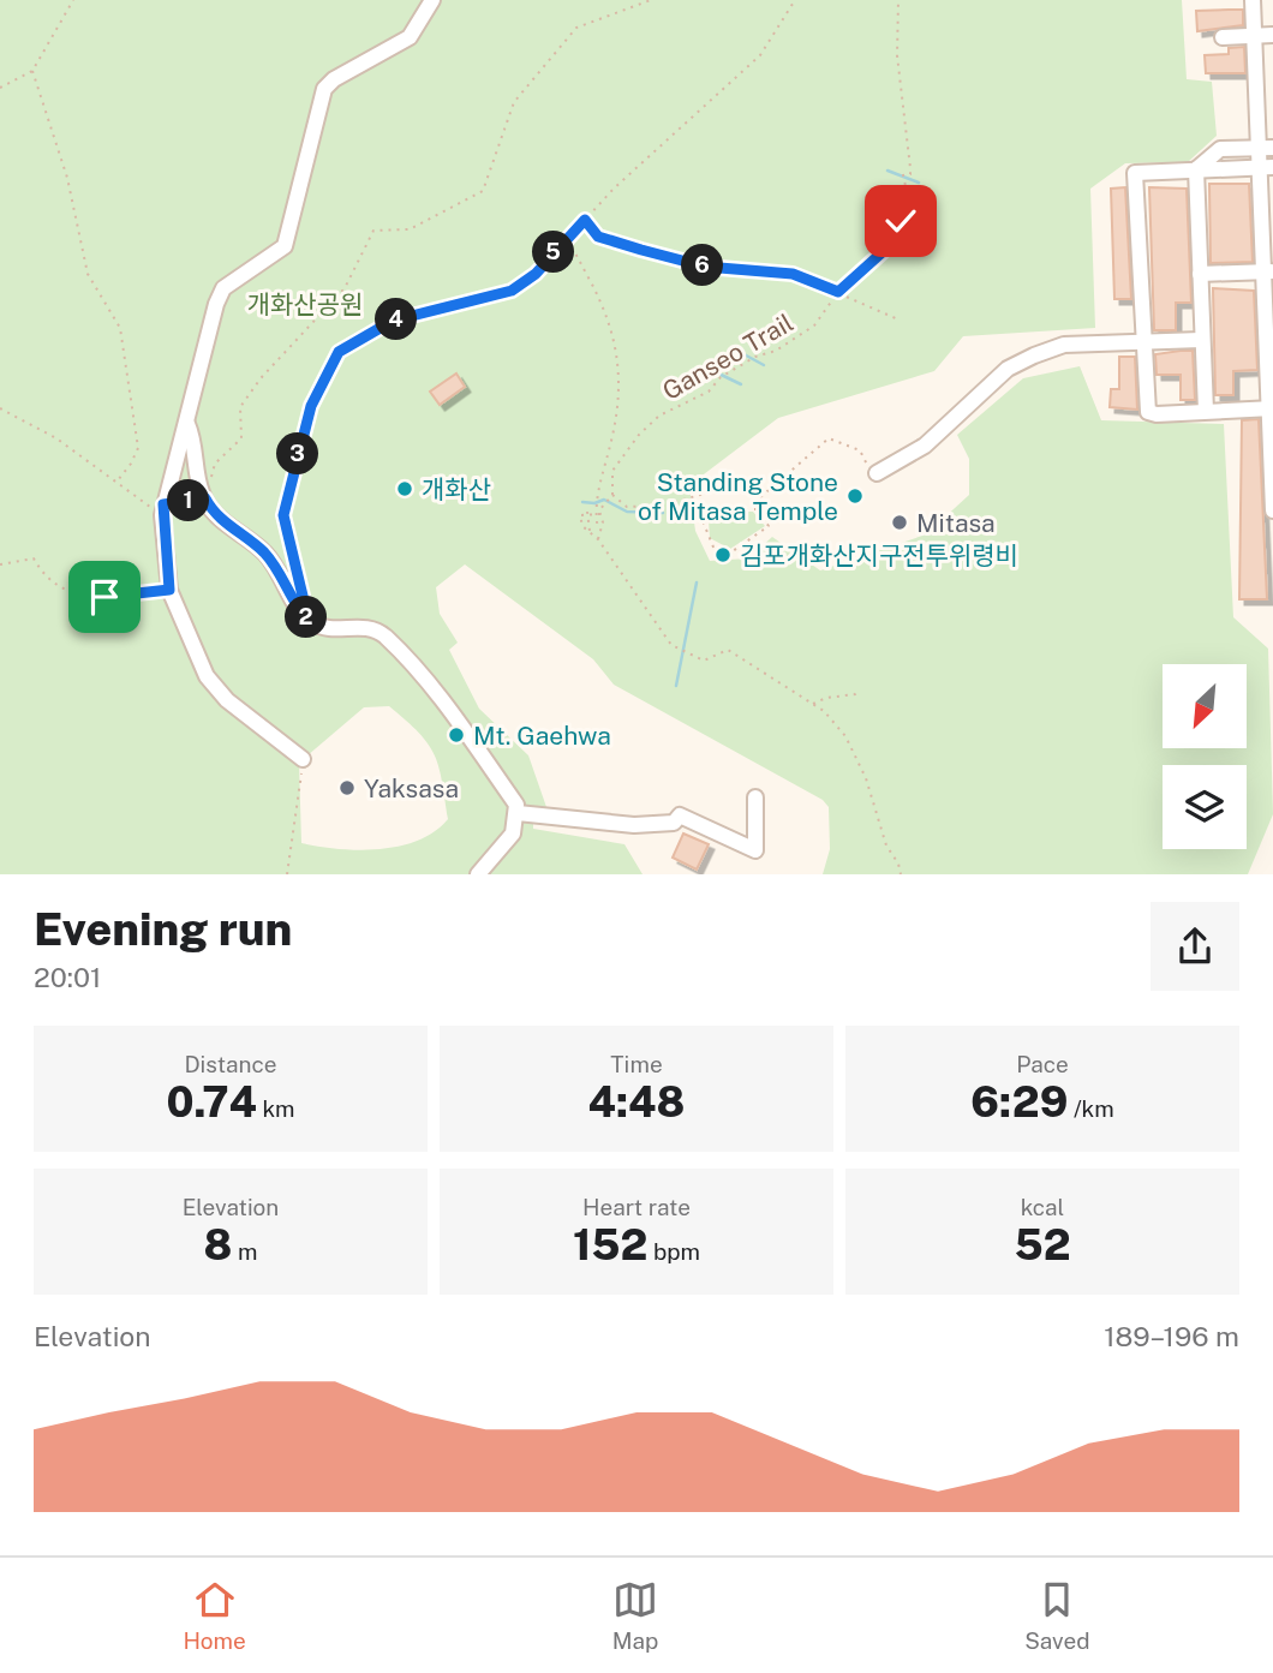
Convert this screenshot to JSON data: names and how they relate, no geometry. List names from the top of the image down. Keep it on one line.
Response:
{"streets":{"path":["Ganseo Trail"]},"parks":["개화산공원"],"places":["개화산","Standing Stone of Mitasa Temple","Mitasa","김포개화산지구전투위령비","Mt. Gaehwa","Yaksasa"],"north":"bottom left","page":{"pins":["5","6","4","3","1","2"],"heading":["Evening run","20:01"],"stats":[["Distance","0.74 km"],["Time","4:48"],["Pace","6:29 /km"],["Elevation","8 m"],["Heart rate","152 bpm"],["kcal","52"]],"chart":["Elevation","189–196 m"],"tabs":["Home","Map","Saved"]}}
